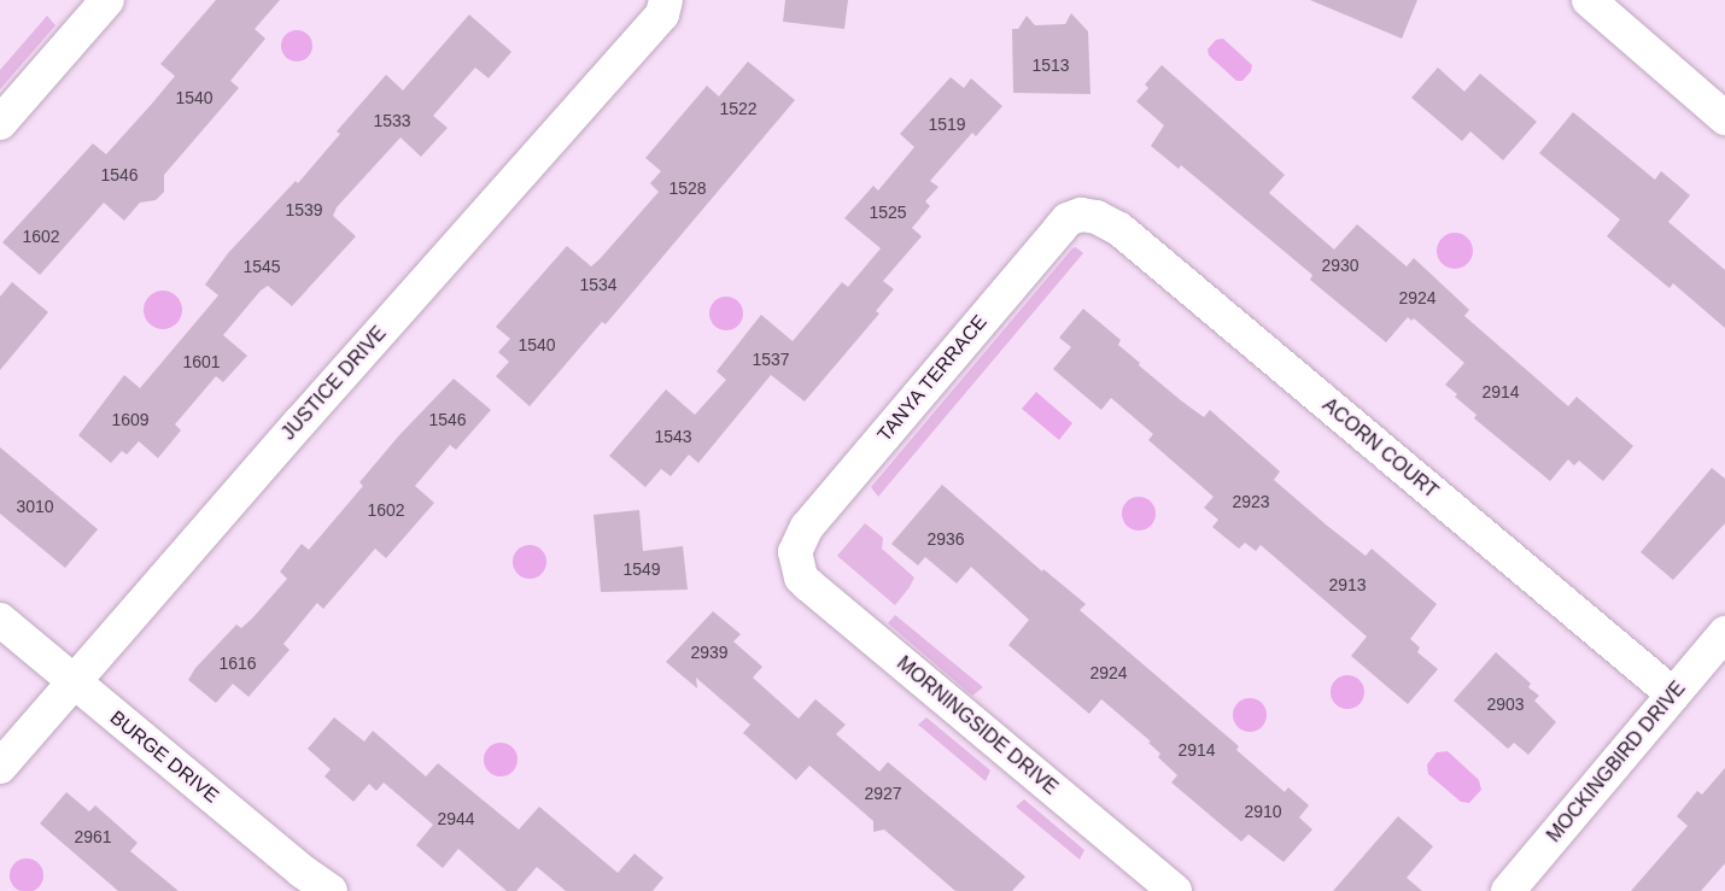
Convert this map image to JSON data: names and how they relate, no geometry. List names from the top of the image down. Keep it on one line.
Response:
{"streets":{"street":["TANYA TERRACE","JUSTICE DRIVE","ACORN COURT","MORNINGSIDE DRIVE","BURGE DRIVE","MOCKINGBIRD DRIVE"]},"crossings":[["TANYA TERRACE","ACORN COURT"],["TANYA TERRACE","MORNINGSIDE DRIVE"],["JUSTICE DRIVE","BURGE DRIVE"],["ACORN COURT","MOCKINGBIRD DRIVE"]],"house_numbers":["1513","1540","1522","1533","1519","1546","1528","1539","1525","1602","2930","1545","1534","2924","1540","1537","1601","2914","1609","1546","1543","2923","3010","1602","2936","1549","2913","2939","1616","2924","2903","2914","2927","2910","2944","2961"]}
